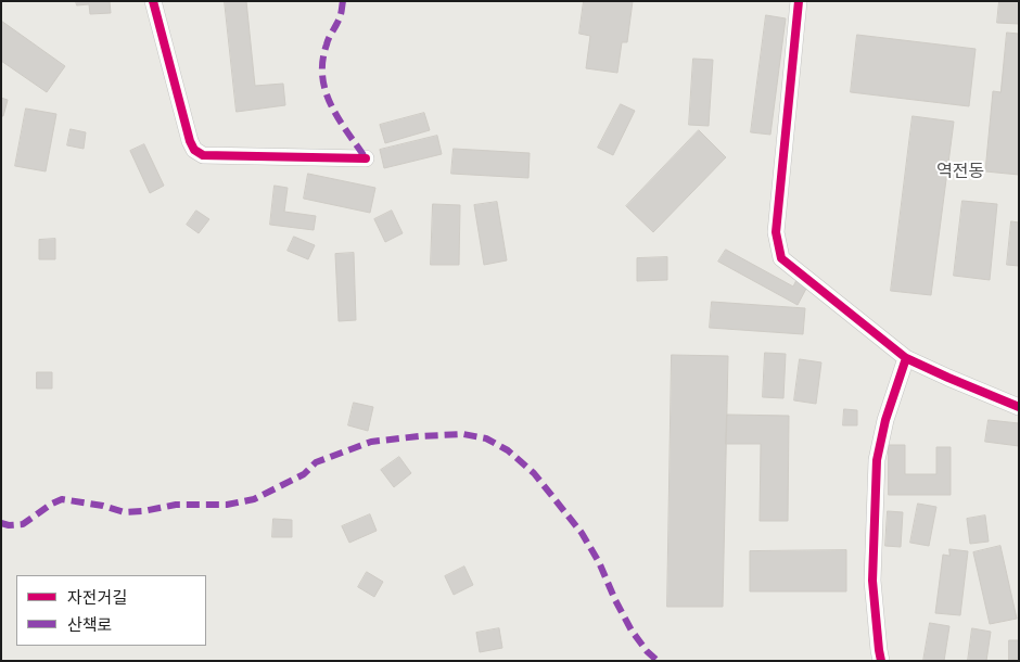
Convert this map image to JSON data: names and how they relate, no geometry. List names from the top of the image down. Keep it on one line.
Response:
{"districts":["역전동"],"legend":["자전거길","산책로"]}
